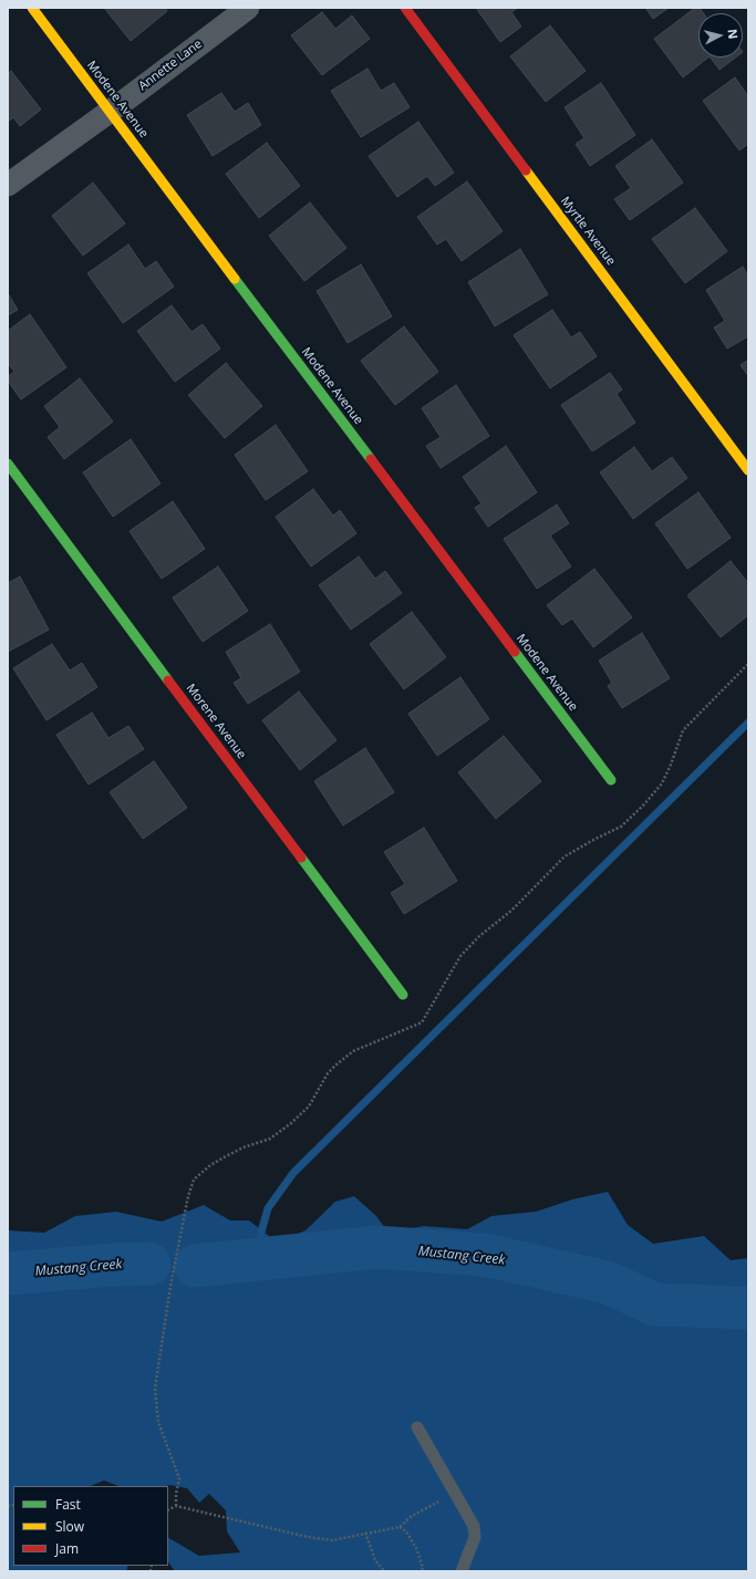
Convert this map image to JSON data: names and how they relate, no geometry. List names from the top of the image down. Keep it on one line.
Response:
{"streets":{"street":["Annette Lane","Modene Avenue","Myrtle Avenue","Morene Avenue"]},"crossings":[["Annette Lane","Modene Avenue"]],"water":["Mustang Creek"],"legend":["Fast","Slow","Jam"],"north":"right"}
